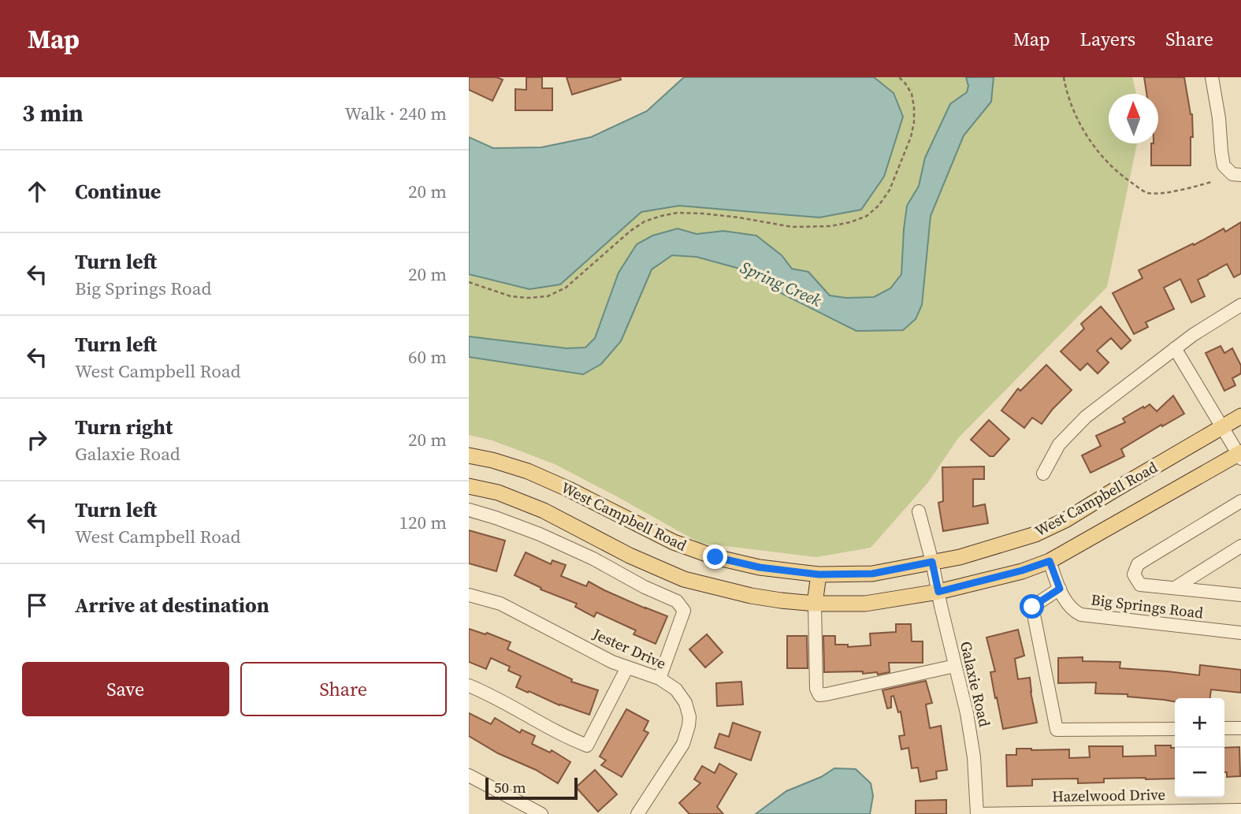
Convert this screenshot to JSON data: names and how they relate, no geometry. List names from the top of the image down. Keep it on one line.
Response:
{"streets":{"main road":["West Campbell Road"],"street":["Big Springs Road","Jester Drive","Galaxie Road","Hazelwood Drive"]},"crossings":[["West Campbell Road","Big Springs Road"],["West Campbell Road","Galaxie Road"],["Galaxie Road","Hazelwood Drive"]],"water":["Spring Creek"],"scale_bar":"50 m","north":"top","page":{"header":"Map","nav":["Map","Layers","Share"],"heading":["3 min","Walk · 240 m"],"list":[["Continue","20 m"],["Turn left","Big Springs Road","20 m"],["Turn left","West Campbell Road","60 m"],["Turn right","Galaxie Road","20 m"],["Turn left","West Campbell Road","120 m"],"Arrive at destination"],"buttons":["Save","Share"],"map_buttons":["+","−"],"scale":"50 m"}}
